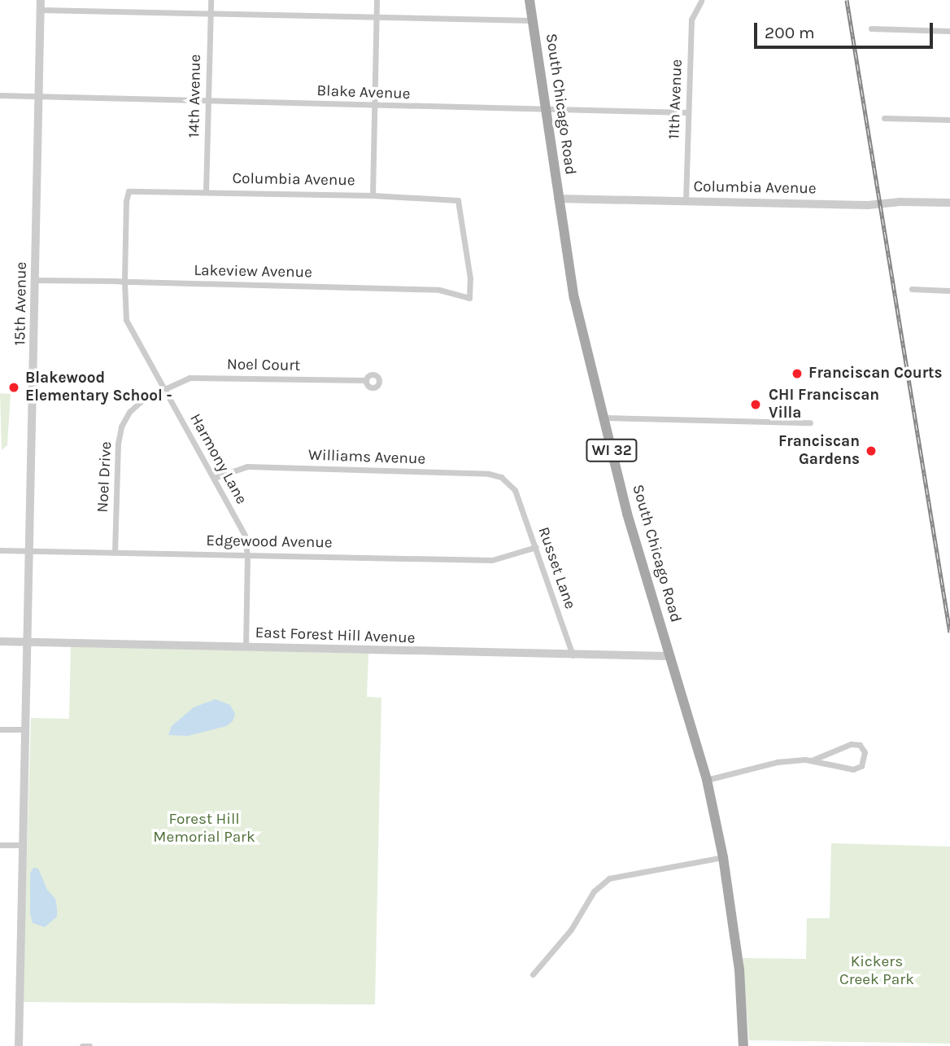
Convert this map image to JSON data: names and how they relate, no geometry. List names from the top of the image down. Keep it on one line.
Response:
{"streets":{"main road":["South Chicago Road","WI 32"],"street":["Blake Avenue","14th Avenue","11th Avenue","Columbia Avenue","Lakeview Avenue","15th Avenue","Noel Court","Williams Avenue","Harmony Lane","Noel Drive","Edgewood Avenue","Russet Lane","East Forest Hill Avenue"]},"crossings":[["Blake Avenue","14th Avenue"],["Blake Avenue","11th Avenue"],["Blake Avenue","South Chicago Road"],["Blake Avenue","15th Avenue"],["14th Avenue","Columbia Avenue"],["11th Avenue","Columbia Avenue"],["South Chicago Road","Columbia Avenue"],["South Chicago Road","East Forest Hill Avenue"],["Columbia Avenue","Lakeview Avenue"],["Columbia Avenue","Harmony Lane"],["Lakeview Avenue","15th Avenue"],["Lakeview Avenue","Harmony Lane"],["15th Avenue","Edgewood Avenue"],["15th Avenue","East Forest Hill Avenue"],["Noel Court","Harmony Lane"],["Noel Court","Noel Drive"],["Williams Avenue","Harmony Lane"],["Williams Avenue","Russet Lane"],["Harmony Lane","Noel Drive"],["Harmony Lane","Edgewood Avenue"],["Harmony Lane","East Forest Hill Avenue"],["Noel Drive","Edgewood Avenue"],["Edgewood Avenue","Russet Lane"],["Russet Lane","East Forest Hill Avenue"]],"parks":["Forest Hill Memorial Park","Kickers Creek Park"],"places":["Franciscan Courts","Blakewood Elementary School -","CHI Franciscan Villa","Franciscan Gardens"],"scale_bar":"200 m"}
